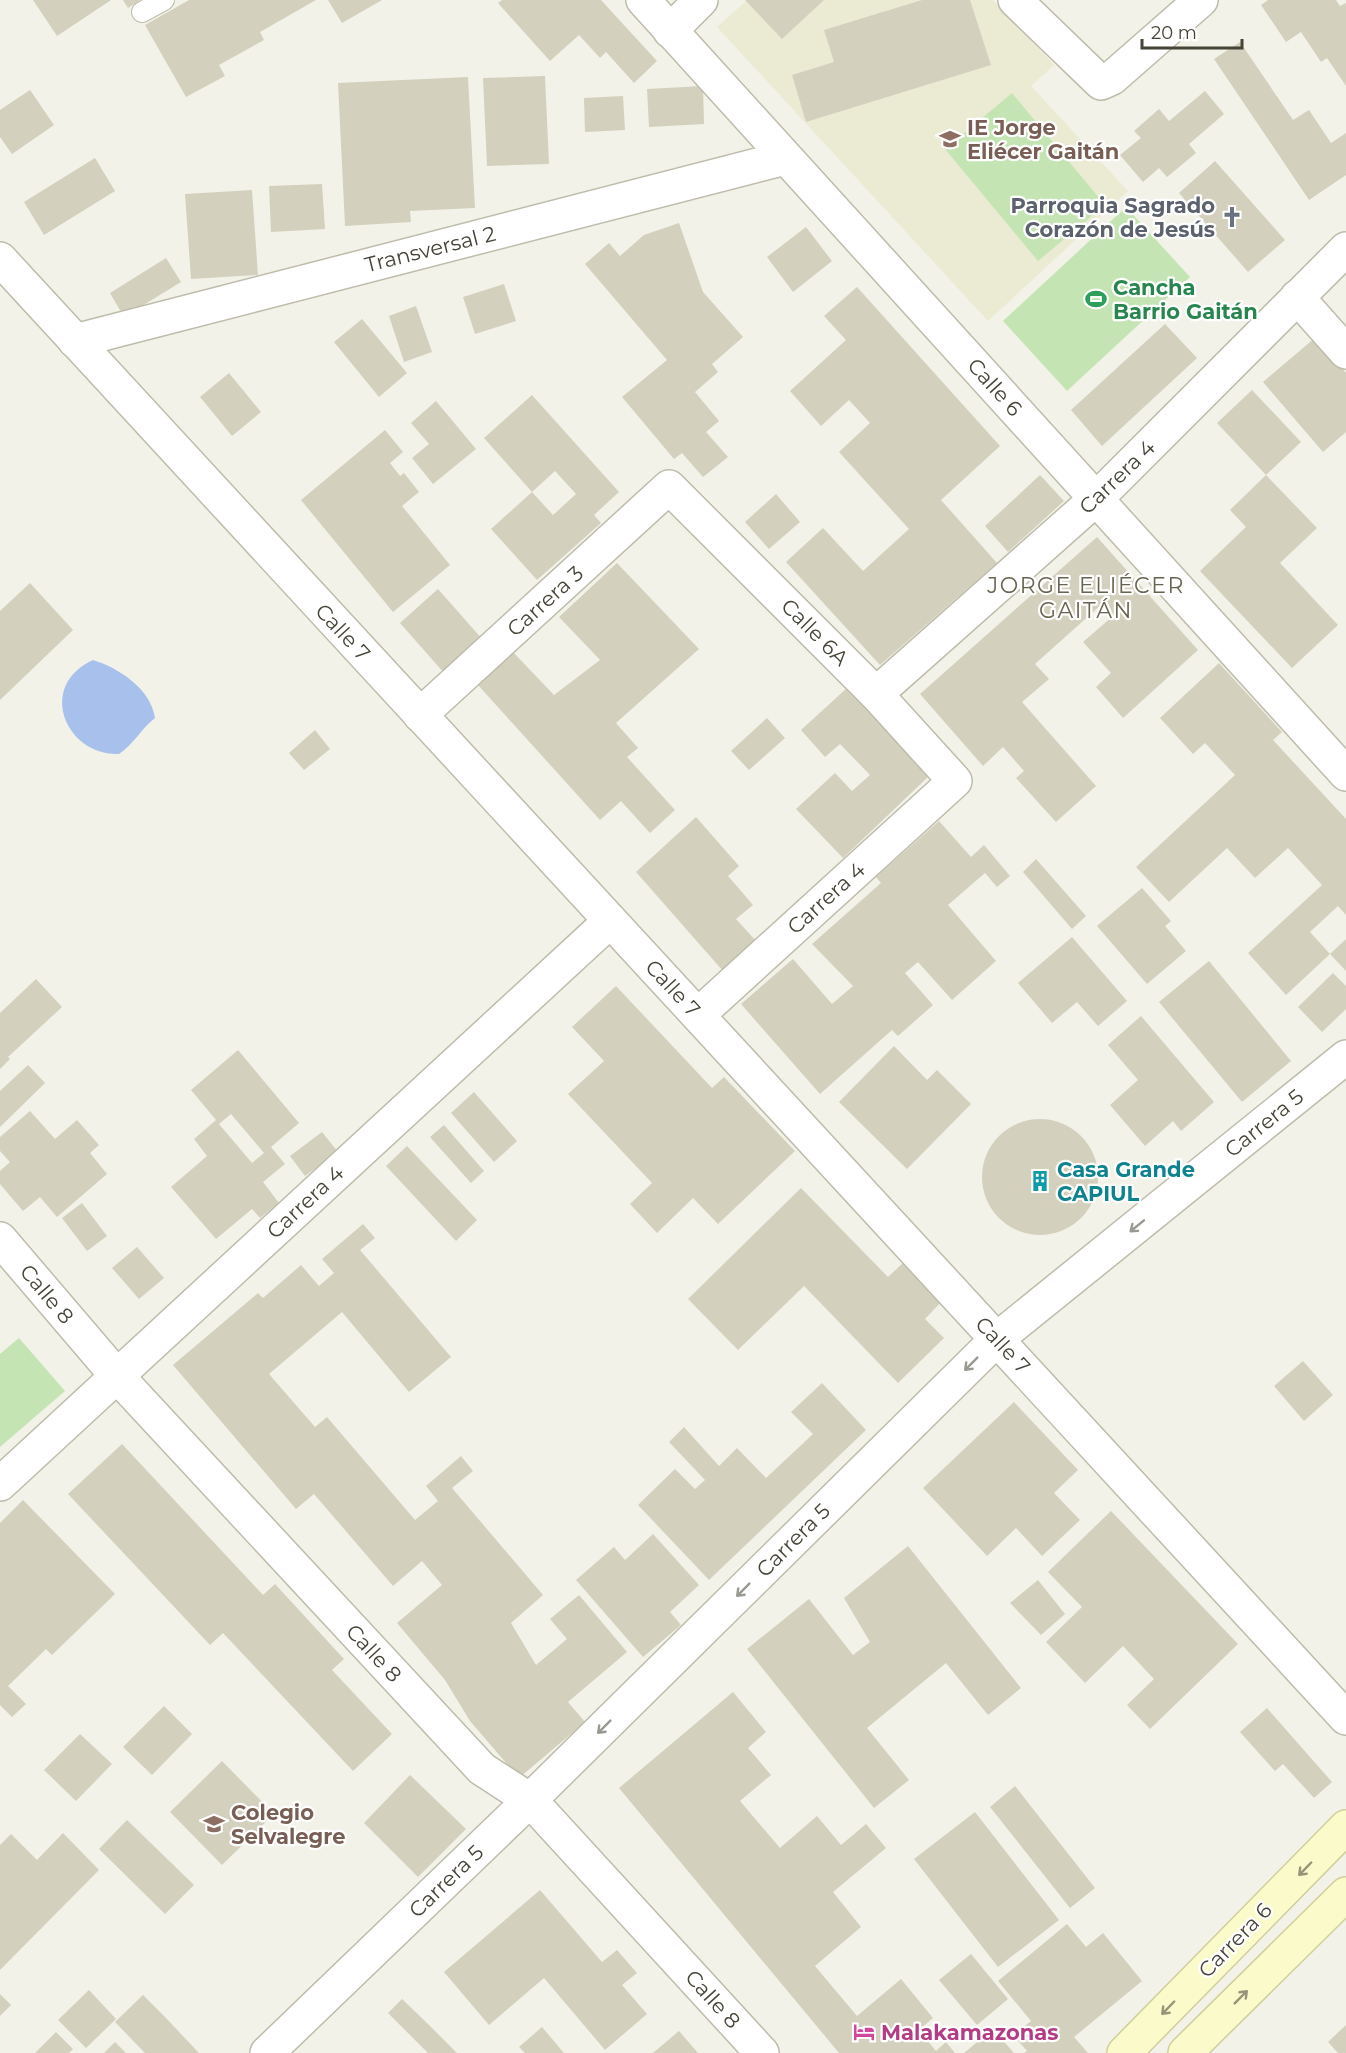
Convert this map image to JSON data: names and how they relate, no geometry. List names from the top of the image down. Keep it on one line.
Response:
{"streets":{"main road":["Carrera 6"],"street":["Transversal 2","Calle 6","Carrera 4","Carrera 3","Calle 7","Calle 6A","Carrera 5","Calle 8"]},"crossings":[["Transversal 2","Calle 6"],["Transversal 2","Calle 7"],["Calle 6","Carrera 4"],["Carrera 4","Calle 7"],["Carrera 4","Calle 6A"],["Carrera 4","Calle 8"],["Carrera 3","Calle 7"],["Carrera 3","Calle 6A"],["Calle 7","Carrera 5"],["Carrera 5","Calle 8"]],"one_way":["Carrera 5"],"districts":["JORGE ELIÉCER GAITÁN"],"places":{"school or university":["IE Jorge Eliécer Gaitán","Colegio Selvalegre"],"church":["Parroquia Sagrado Corazón de Jesús"],"sports":["Cancha Barrio Gaitán"],"building":["Casa Grande CAPIUL"],"hotel":["Malakamazonas"]},"scale_bar":"20 m"}
